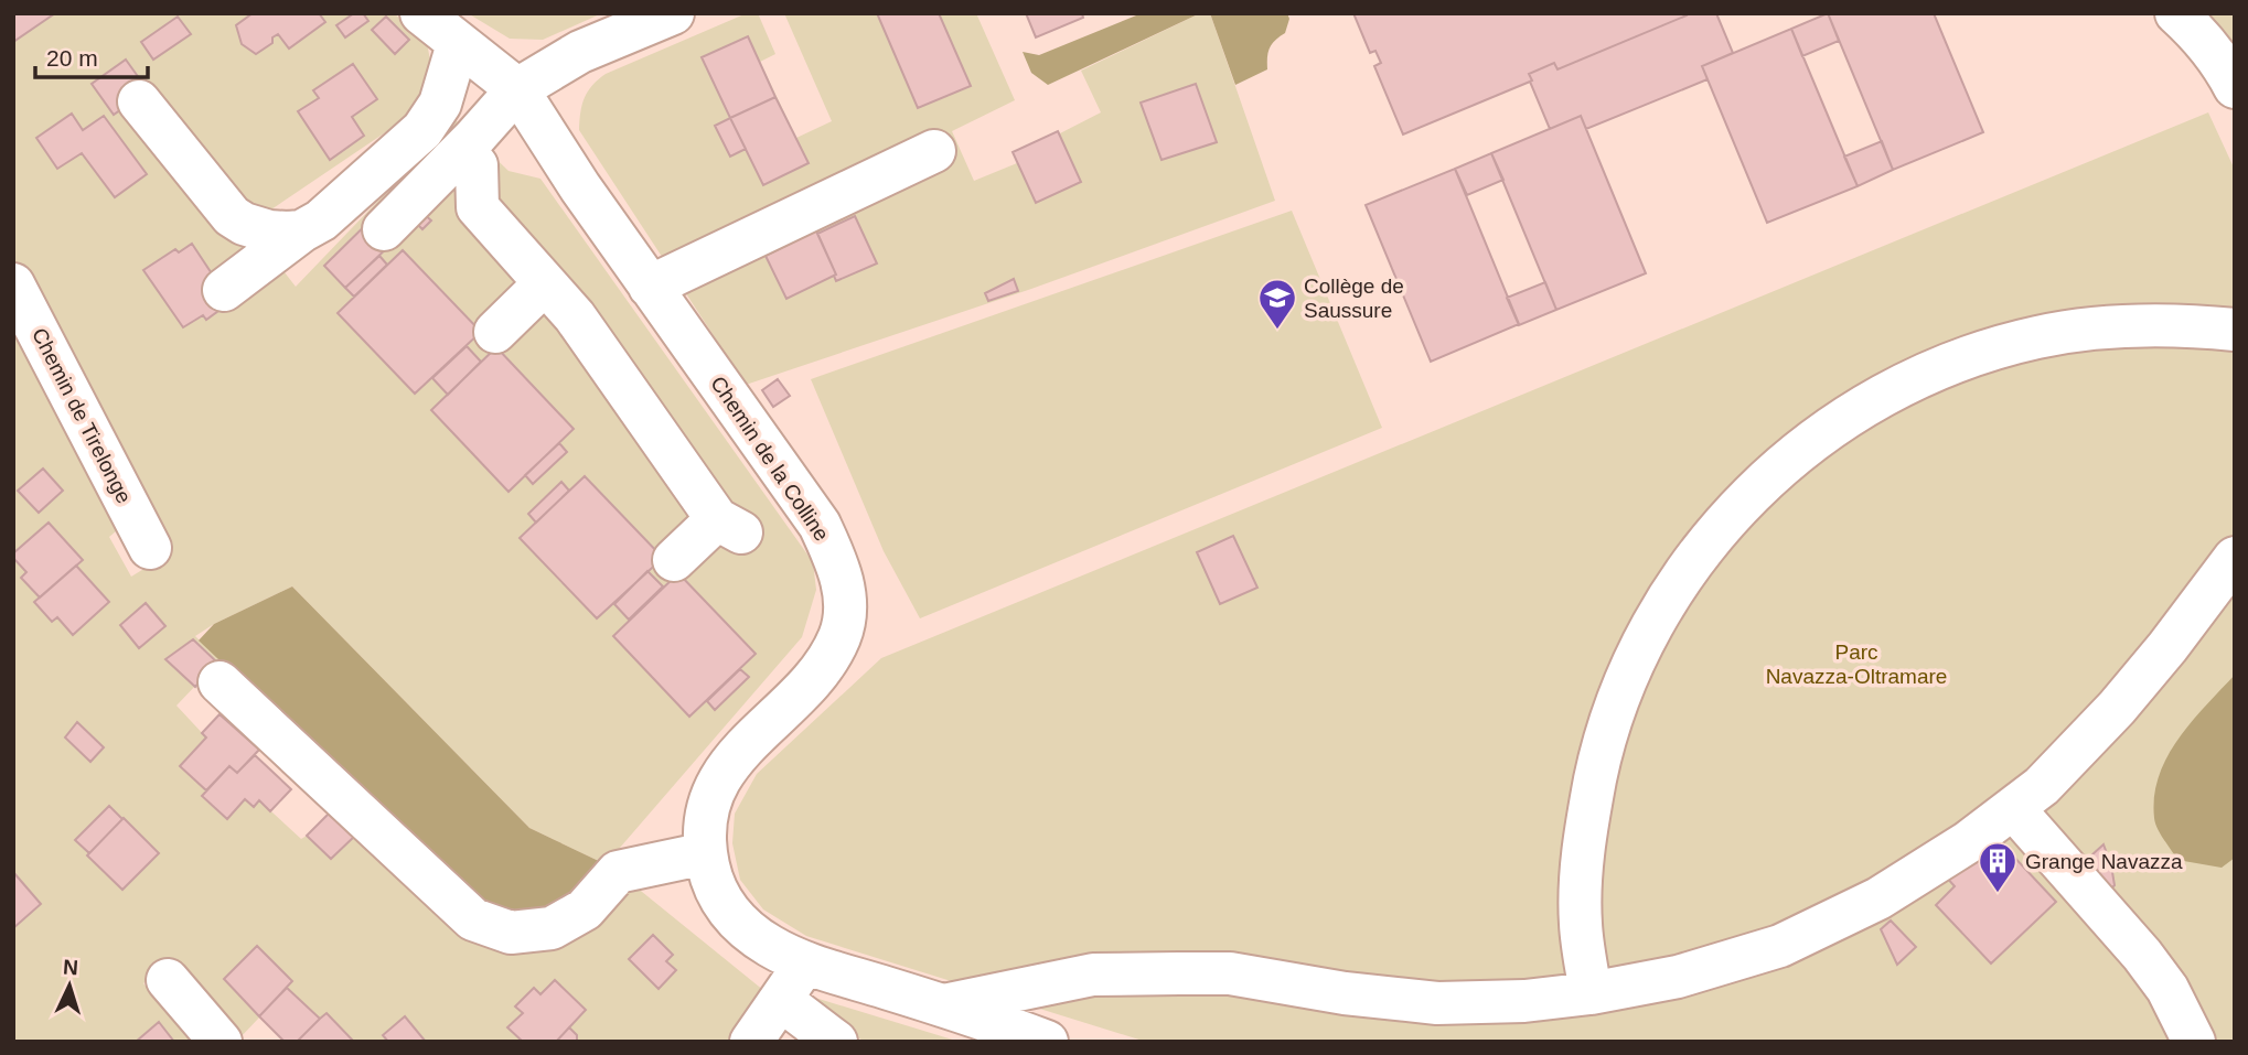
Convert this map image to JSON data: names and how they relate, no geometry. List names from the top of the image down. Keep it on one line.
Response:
{"streets":{"street":["Chemin de Tirelonge","Chemin de la Colline"]},"parks":["Parc Navazza-Oltramare"],"places":{"school or university":["Collège de Saussure"],"building":["Grange Navazza"]},"scale_bar":"20 m","north":"top"}
